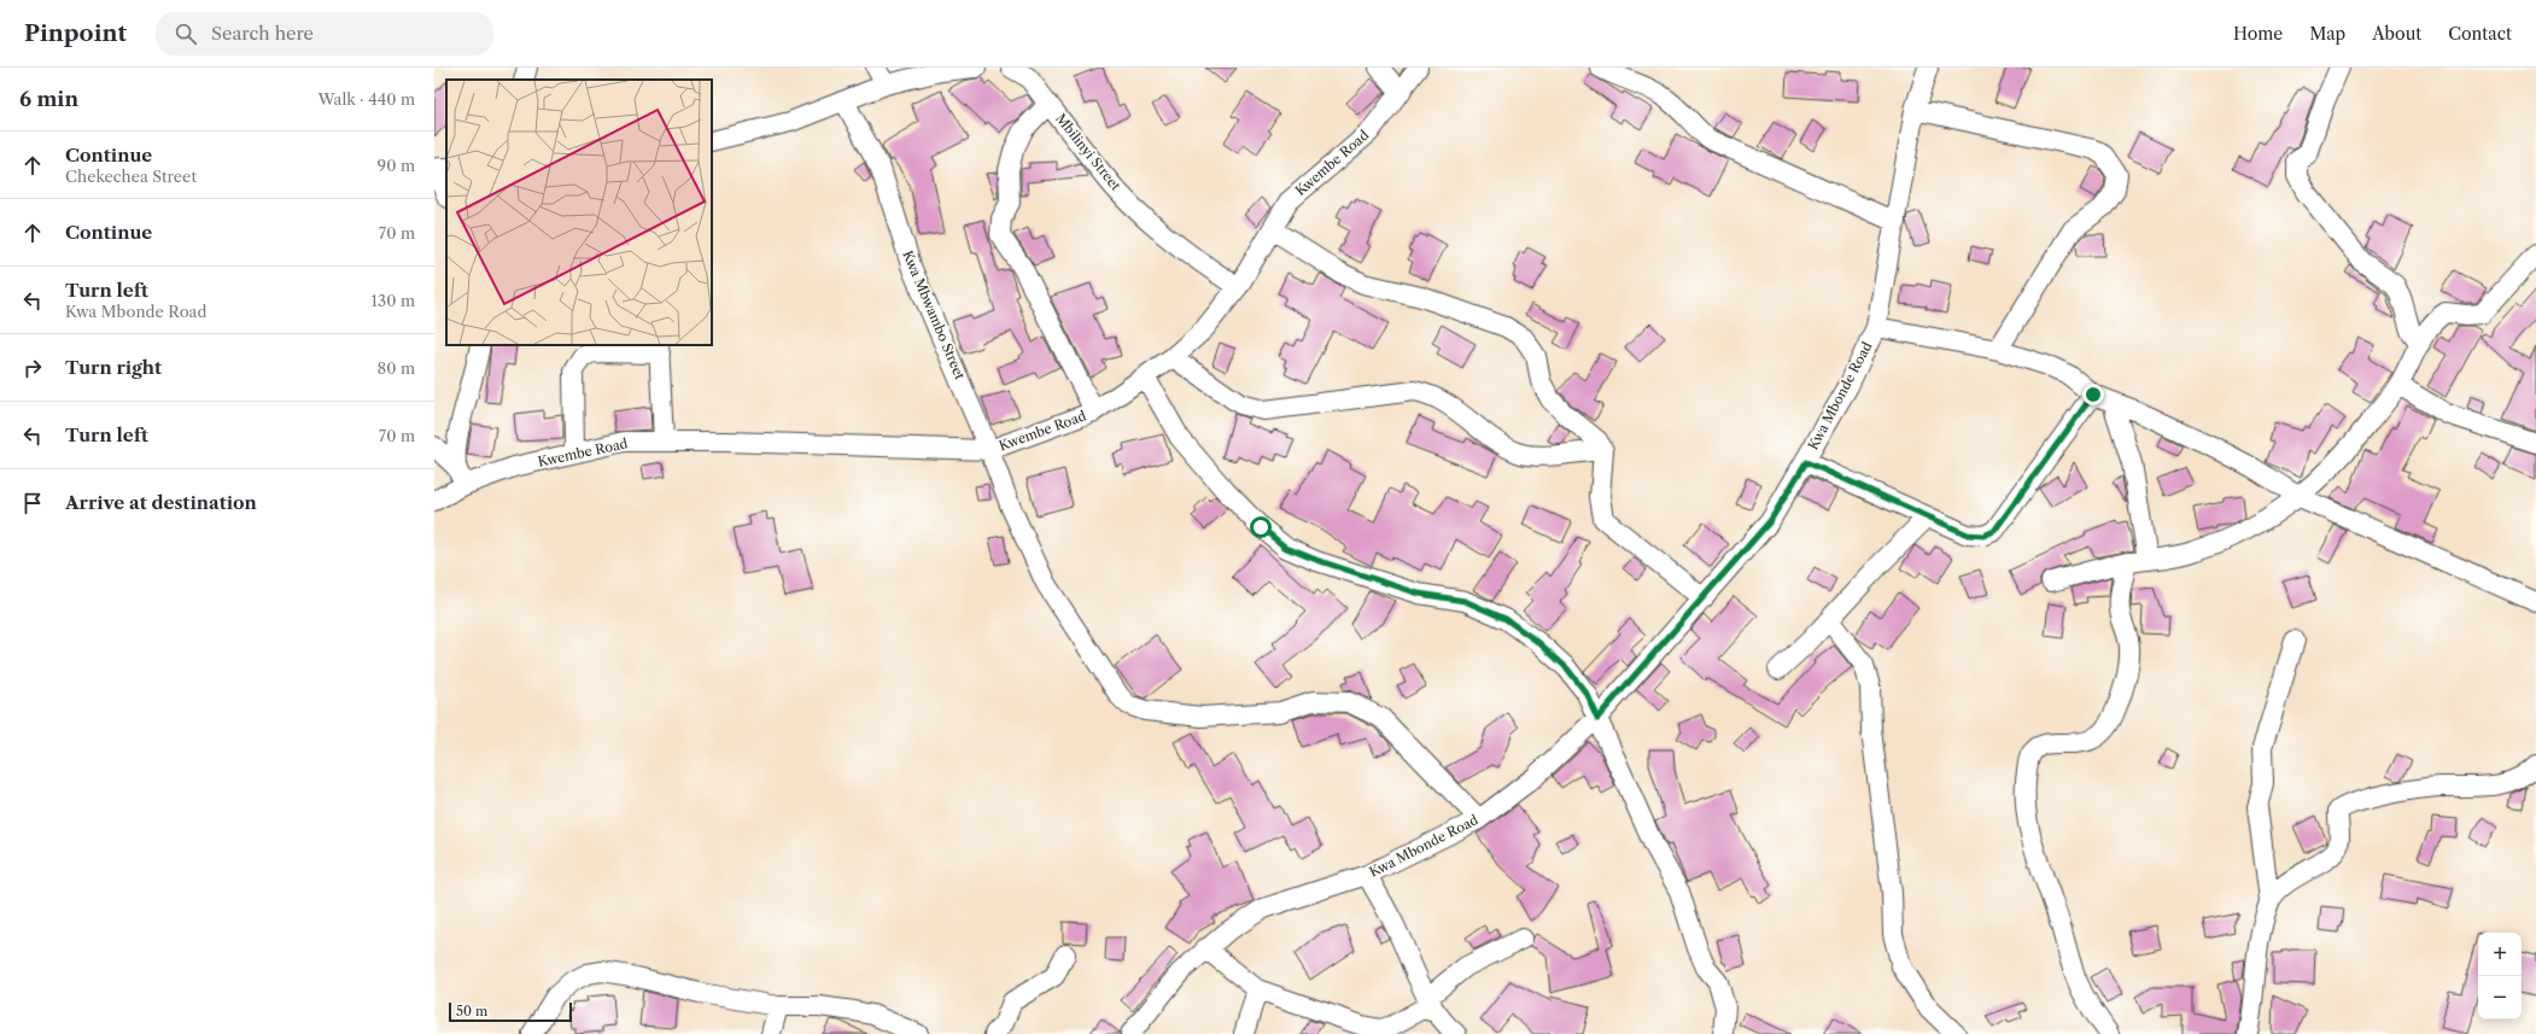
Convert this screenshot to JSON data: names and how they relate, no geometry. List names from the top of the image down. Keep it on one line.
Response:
{"streets":{"street":["Mbilinyi Street","Kwembe Road","Kwa Mbwambo Street","Kwa Mbonde Road"]},"crossings":[["Mbilinyi Street","Kwembe Road"],["Kwembe Road","Kwa Mbwambo Street"],["Kwa Mbwambo Street","Kwa Mbonde Road"]],"scale_bar":"50 m","page":{"header":"Pinpoint","search":"Search here","nav":["Home","Map","About","Contact"],"heading":["6 min","Walk · 440 m"],"list":[["Continue","Chekechea Street","90 m"],["Continue","70 m"],["Turn left","Kwa Mbonde Road","130 m"],["Turn right","80 m"],["Turn left","70 m"],"Arrive at destination"],"map_buttons":["+","−"],"scale":"50 m"}}
